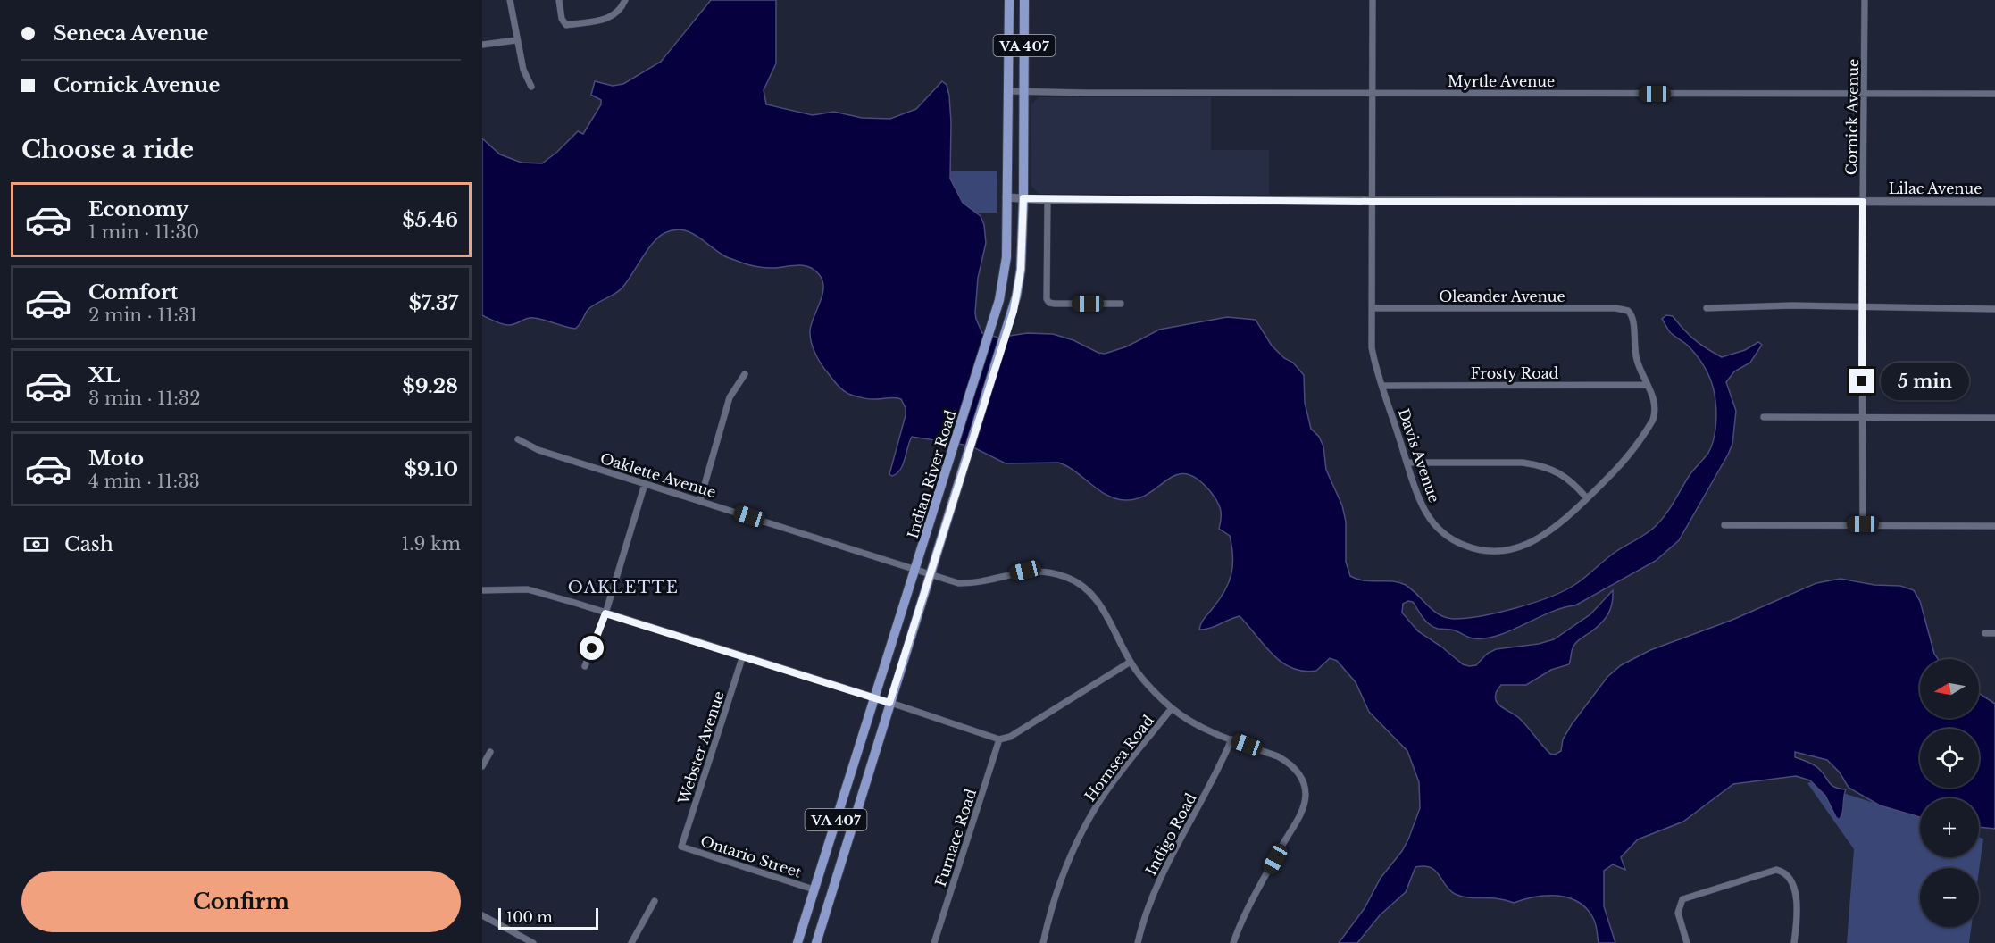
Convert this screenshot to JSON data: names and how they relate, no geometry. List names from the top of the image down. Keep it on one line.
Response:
{"streets":{"main road":["VA 407","Indian River Road"],"street":["Myrtle Avenue","Cornick Avenue","Lilac Avenue","Oleander Avenue","Frosty Road","Davis Avenue","Oaklette Avenue","Webster Avenue","Hornsea Road","Indigo Road","Furnace Road","Ontario Street"]},"crossings":[["Myrtle Avenue","Cornick Avenue"],["Myrtle Avenue","Davis Avenue"],["Myrtle Avenue","Indian River Road"],["Cornick Avenue","Lilac Avenue"],["Lilac Avenue","Davis Avenue"],["Lilac Avenue","Indian River Road"],["Oleander Avenue","Davis Avenue"],["Frosty Road","Davis Avenue"],["Indian River Road","Oaklette Avenue"],["Indian River Road","Ontario Street"],["Oaklette Avenue","Hornsea Road"],["Oaklette Avenue","Indigo Road"],["Webster Avenue","Ontario Street"]],"districts":["OAKLETTE"],"scale_bar":"100 m","north":"left","page":{"banner":["Seneca Avenue","Cornick Avenue"],"heading":"Choose a ride","list":[{"name":"Economy","note":"1 min · 11:30","value":"$5.46"},{"name":"Comfort","note":"2 min · 11:31","value":"$7.37"},{"name":"XL","note":"3 min · 11:32","value":"$9.28"},{"name":"Moto","note":"4 min · 11:33","value":"$9.10"}],"bubble":"5 min","pay":["Cash","1.9 km"],"map_buttons":["+","−"],"buttons":"Confirm","scale":"100 m"}}
